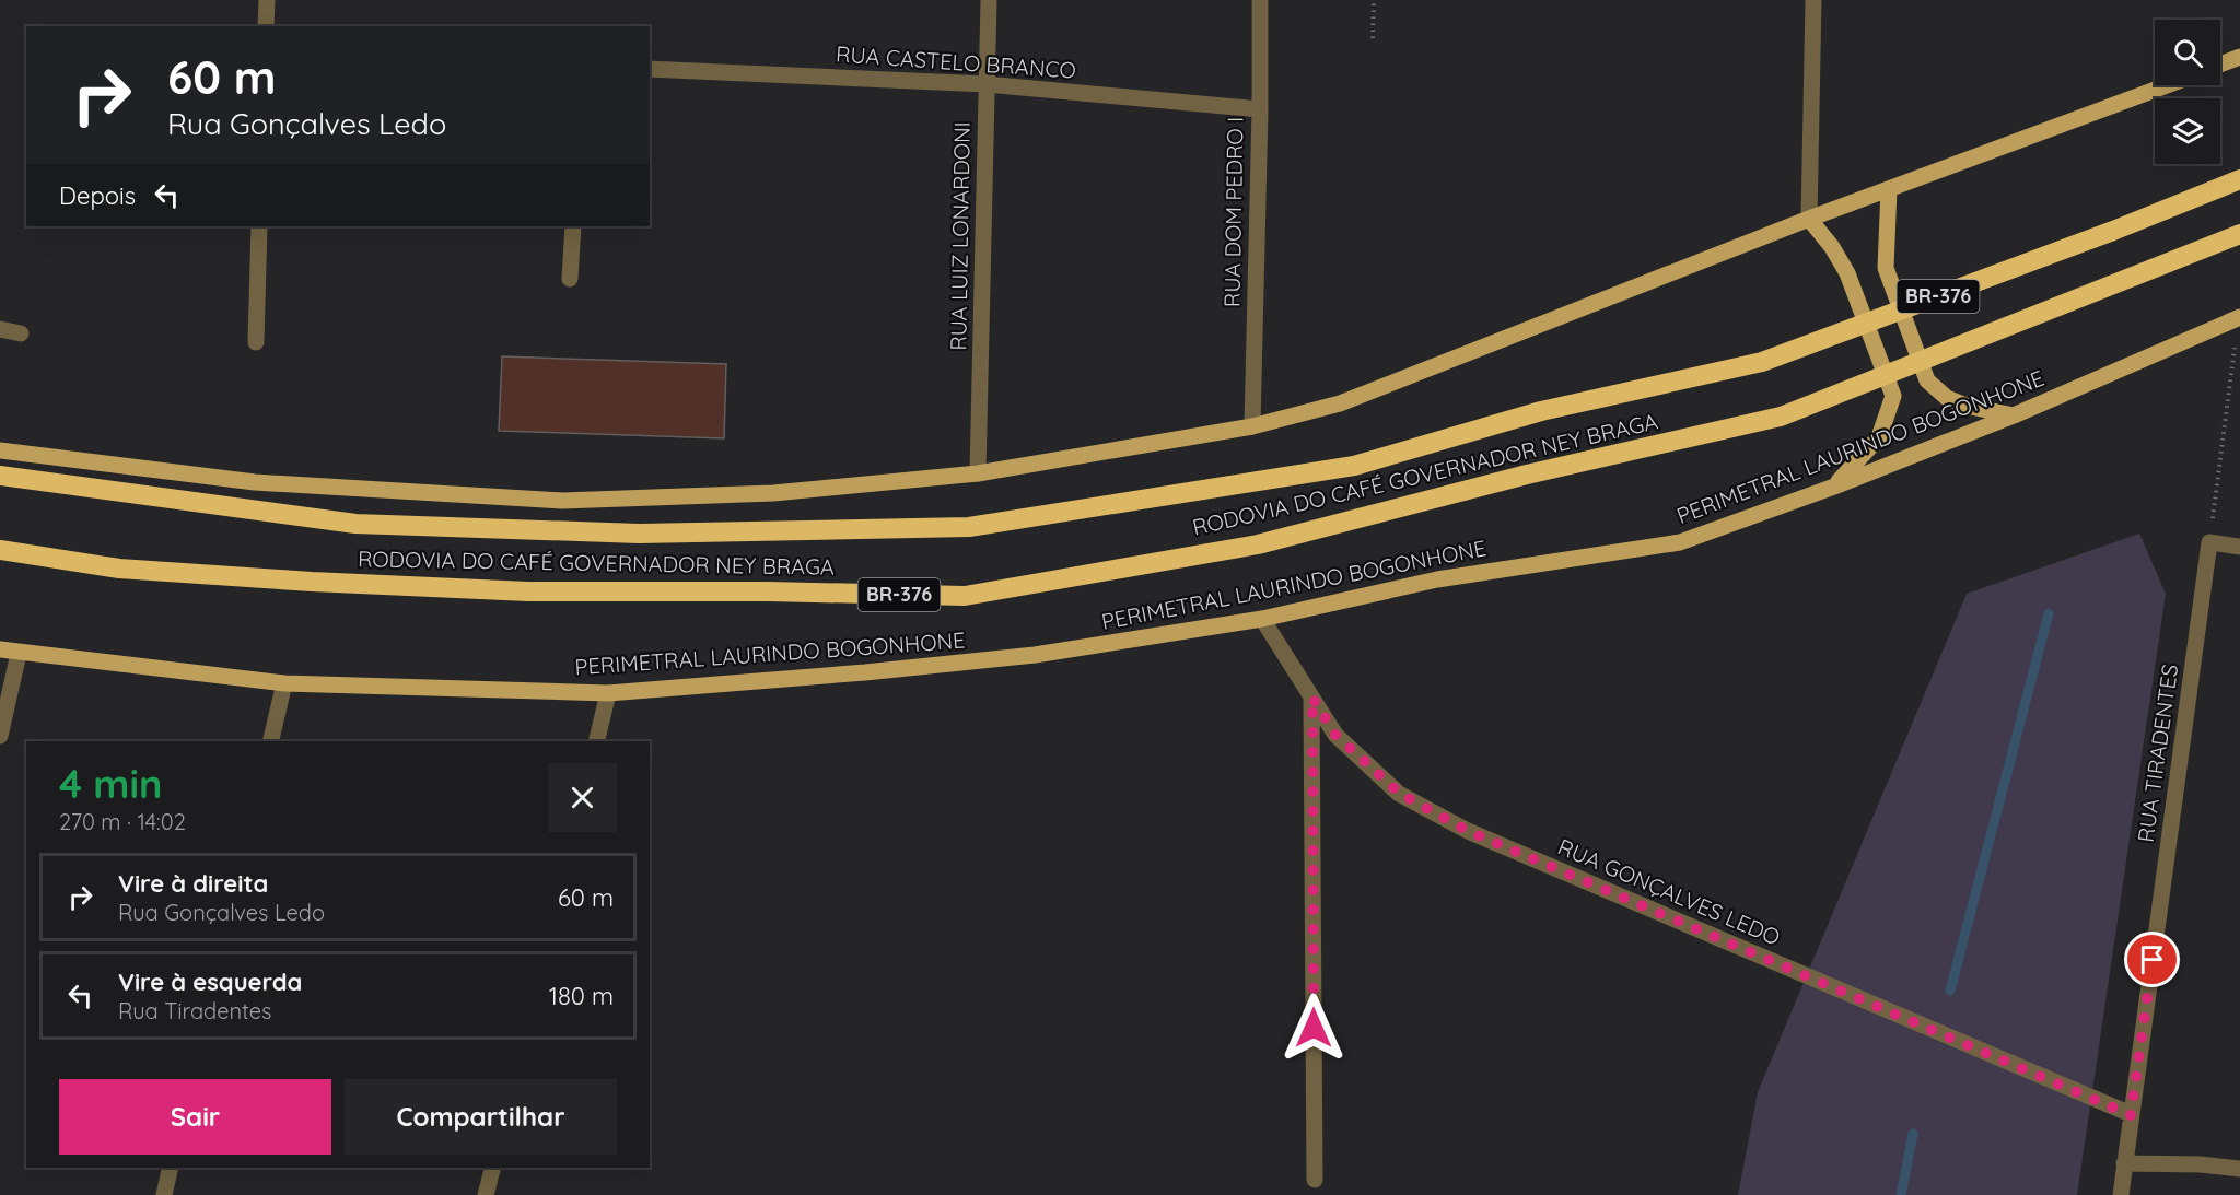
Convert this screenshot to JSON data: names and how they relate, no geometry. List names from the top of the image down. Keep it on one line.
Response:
{"streets":{"highway":["BR-376","RODOVIA DO CAFÉ GOVERNADOR NEY BRAGA"],"main road":["PERIMETRAL LAURINDO BOGONHONE"],"street":["RUA CASTELO BRANCO","RUA DOM PEDRO I","RUA LUIZ LONARDONI","RUA TIRADENTES","RUA GONÇALVES LEDO"]},"crossings":[["RUA CASTELO BRANCO","RUA DOM PEDRO I"],["RUA CASTELO BRANCO","RUA LUIZ LONARDONI"],["PERIMETRAL LAURINDO BOGONHONE","RUA GONÇALVES LEDO"],["RUA TIRADENTES","RUA GONÇALVES LEDO"]],"page":{"turn":["60 m","Rua Gonçalves Ledo"],"then":"Depois","heading":["4 min","270 m · 14:02"],"list":[{"name":"Vire à direita","note":"Rua Gonçalves Ledo","value":"60 m"},{"name":"Vire à esquerda","note":"Rua Tiradentes","value":"180 m"}],"buttons":["Sair","Compartilhar"]}}
